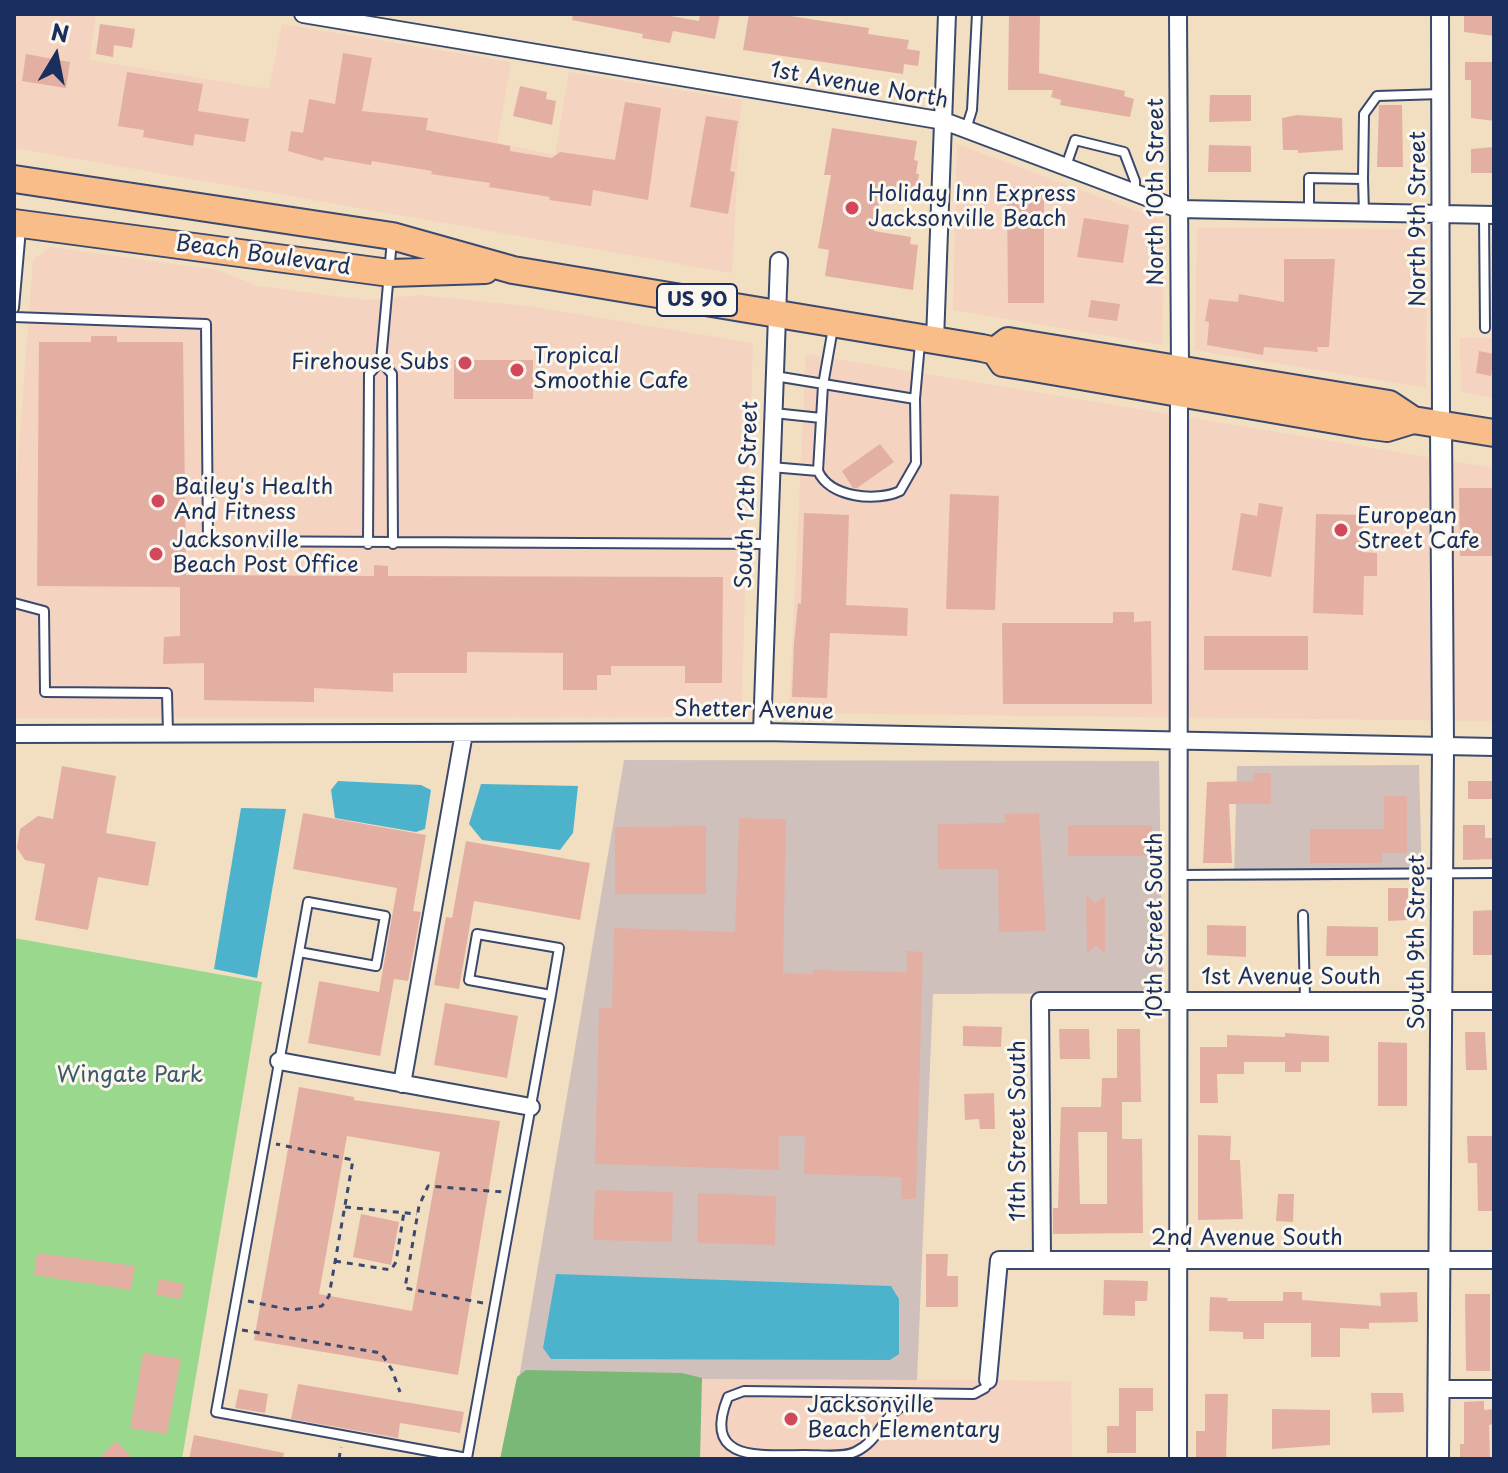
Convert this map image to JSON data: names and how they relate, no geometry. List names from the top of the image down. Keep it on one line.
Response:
{"streets":{"highway":["Beach Boulevard","US 90"],"street":["1st Avenue North","North 10th Street","North 9th Street","South 12th Street","Shetter Avenue","10th Street South","South 9th Street","1st Avenue South","11th Street South","2nd Avenue South"]},"crossings":[["1st Avenue North","North 10th Street"],["1st Avenue North","North 9th Street"],["North 10th Street","US 90"],["North 10th Street","10th Street South"],["North 9th Street","US 90"],["North 9th Street","South 9th Street"],["Beach Boulevard","US 90"],["US 90","South 12th Street"],["US 90","10th Street South"],["US 90","South 9th Street"],["South 12th Street","Shetter Avenue"],["Shetter Avenue","10th Street South"],["Shetter Avenue","South 9th Street"],["10th Street South","1st Avenue South"],["10th Street South","2nd Avenue South"],["South 9th Street","1st Avenue South"],["South 9th Street","2nd Avenue South"],["1st Avenue South","11th Street South"],["11th Street South","2nd Avenue South"]],"parks":["Wingate Park"],"places":["Holiday Inn Express Jacksonville Beach","Firehouse Subs","Tropical Smoothie Cafe","Bailey's Health And Fitness","European Street Cafe","Jacksonville Beach Post Office","Jacksonville Beach Elementary"],"north":"top"}
